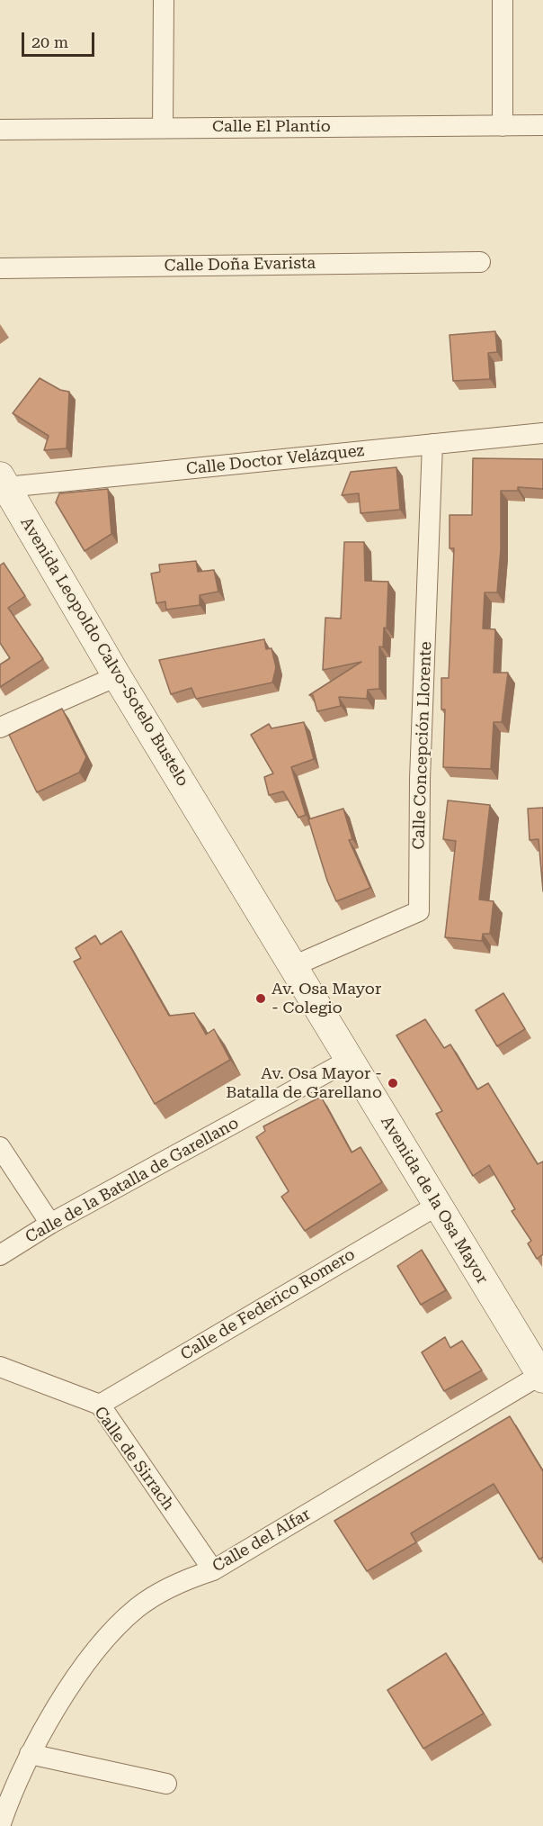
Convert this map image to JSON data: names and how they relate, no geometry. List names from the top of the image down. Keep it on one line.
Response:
{"streets":{"main road":["Avenida Leopoldo Calvo-Sotelo Bustelo","Avenida de la Osa Mayor"],"street":["Calle El Plantío","Calle Doña Evarista","Calle Doctor Velázquez","Calle Concepción Llorente","Calle de la Batalla de Garellano","Calle de Federico Romero","Calle de Sirrach","Calle del Alfar"]},"crossings":[["Calle Doctor Velázquez","Avenida Leopoldo Calvo-Sotelo Bustelo"],["Calle Doctor Velázquez","Calle Concepción Llorente"],["Avenida Leopoldo Calvo-Sotelo Bustelo","Avenida de la Osa Mayor"],["Calle Concepción Llorente","Avenida de la Osa Mayor"],["Calle de la Batalla de Garellano","Avenida de la Osa Mayor"],["Avenida de la Osa Mayor","Calle de Federico Romero"],["Avenida de la Osa Mayor","Calle del Alfar"],["Calle de Federico Romero","Calle de Sirrach"],["Calle de Sirrach","Calle del Alfar"]],"places":["Av. Osa Mayor - Colegio","Av. Osa Mayor - Batalla de Garellano"],"scale_bar":"20 m"}
